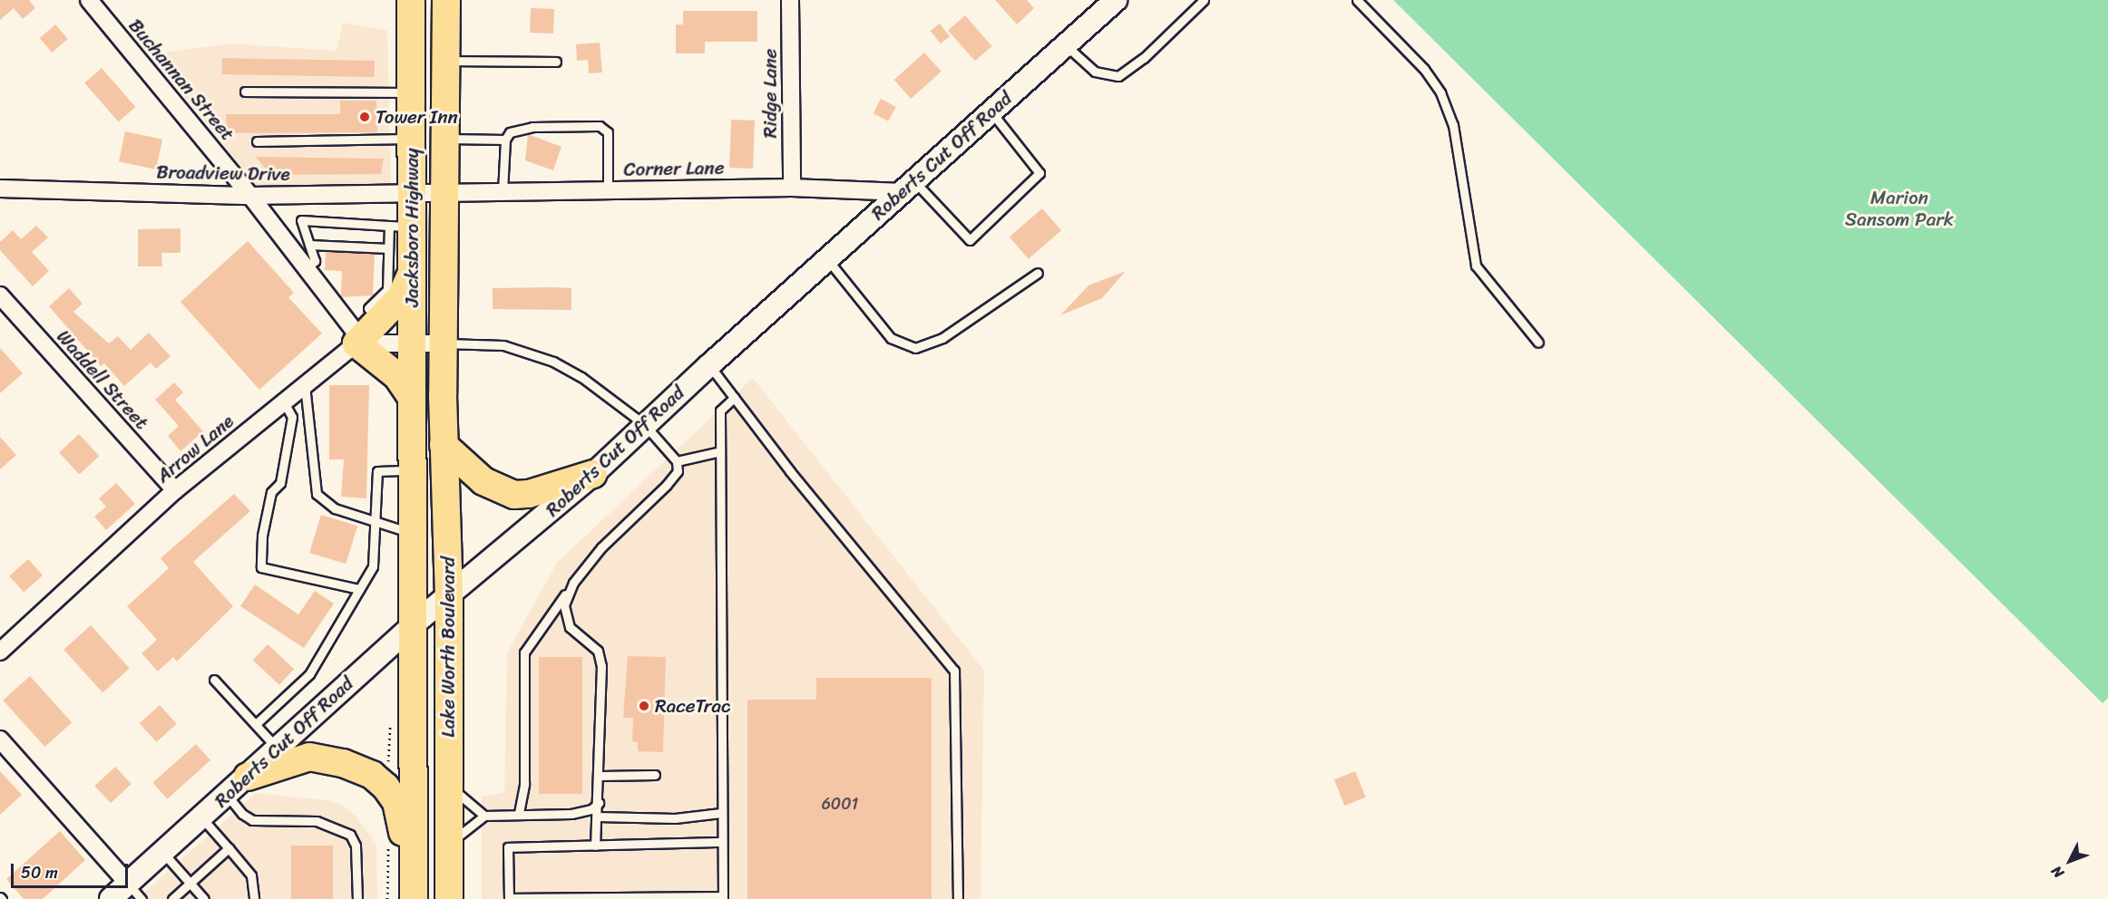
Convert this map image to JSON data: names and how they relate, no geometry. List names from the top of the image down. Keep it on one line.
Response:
{"streets":{"main road":["Jacksboro Highway","Lake Worth Boulevard"],"street":["Buchannan Street","Ridge Lane","Roberts Cut Off Road","Corner Lane","Broadview Drive","Waddell Street","Arrow Lane"]},"crossings":[["Buchannan Street","Broadview Drive"],["Buchannan Street","Arrow Lane"],["Ridge Lane","Corner Lane"],["Roberts Cut Off Road","Corner Lane"],["Roberts Cut Off Road","Lake Worth Boulevard"],["Corner Lane","Broadview Drive"],["Corner Lane","Jacksboro Highway"],["Broadview Drive","Jacksboro Highway"],["Jacksboro Highway","Lake Worth Boulevard"],["Waddell Street","Arrow Lane"]],"parks":["Marion Sansom Park"],"places":["Tower Inn","RaceTrac"],"house_numbers":["6001"],"scale_bar":"50 m","north":"bottom left"}
